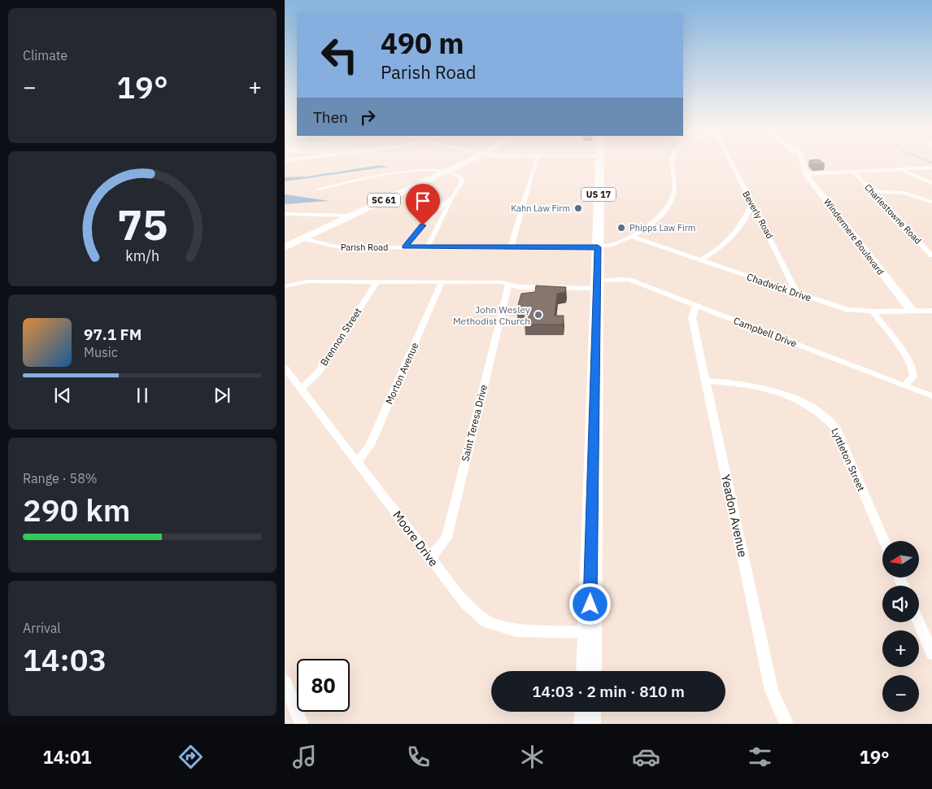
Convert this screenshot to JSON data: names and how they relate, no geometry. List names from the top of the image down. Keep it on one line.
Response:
{"streets":{"highway":["US 17"],"main road":["SC 61"],"street":["Charlestowne Road","Beverly Road","Windermere Boulevard","Parish Road","Chadwick Drive","Campbell Drive","Brennon Street","Morton Avenue","Saint Teresa Drive","Lyttleton Street","Yeadon Avenue","Moore Drive"]},"crossings":[["US 17","Parish Road"],["US 17","Campbell Drive"],["US 17","Moore Drive"],["SC 61","Parish Road"],["Beverly Road","Chadwick Drive"],["Windermere Boulevard","Chadwick Drive"],["Parish Road","Chadwick Drive"],["Campbell Drive","Yeadon Avenue"],["Brennon Street","Moore Drive"],["Morton Avenue","Moore Drive"],["Saint Teresa Drive","Moore Drive"],["Lyttleton Street","Yeadon Avenue"]],"places":["Kahn Law Firm","Phipps Law Firm","John Wesley Methodist Church"],"north":"left","page":{"tile":["Climate",["Range · 58%","290 km"],["Arrival","14:03"]],"turn":["490 m","Parish Road"],"heat":["−","19°","+"],"then":"Then","song":["97.1 FM","Music"],"map_buttons":["+","−"],"limit":"80","trip":"14:03 · 2 min · 810 m","tabs":["14:01","19°"],"gauge":["75","km/h"]}}
